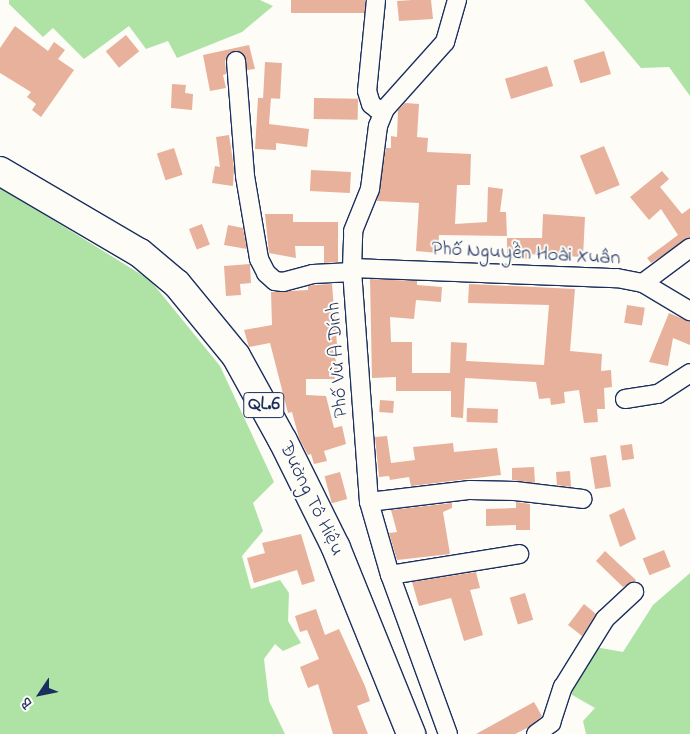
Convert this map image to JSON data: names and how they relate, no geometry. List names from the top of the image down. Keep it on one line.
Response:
{"streets":{"highway":["QL.6","Đường Tô Hiệu"],"street":["Phố Nguyễn Hoài Xuân","Phố Vừ A Dính"]},"crossings":[["Phố Nguyễn Hoài Xuân","Phố Vừ A Dính"]],"north":"bottom left"}
